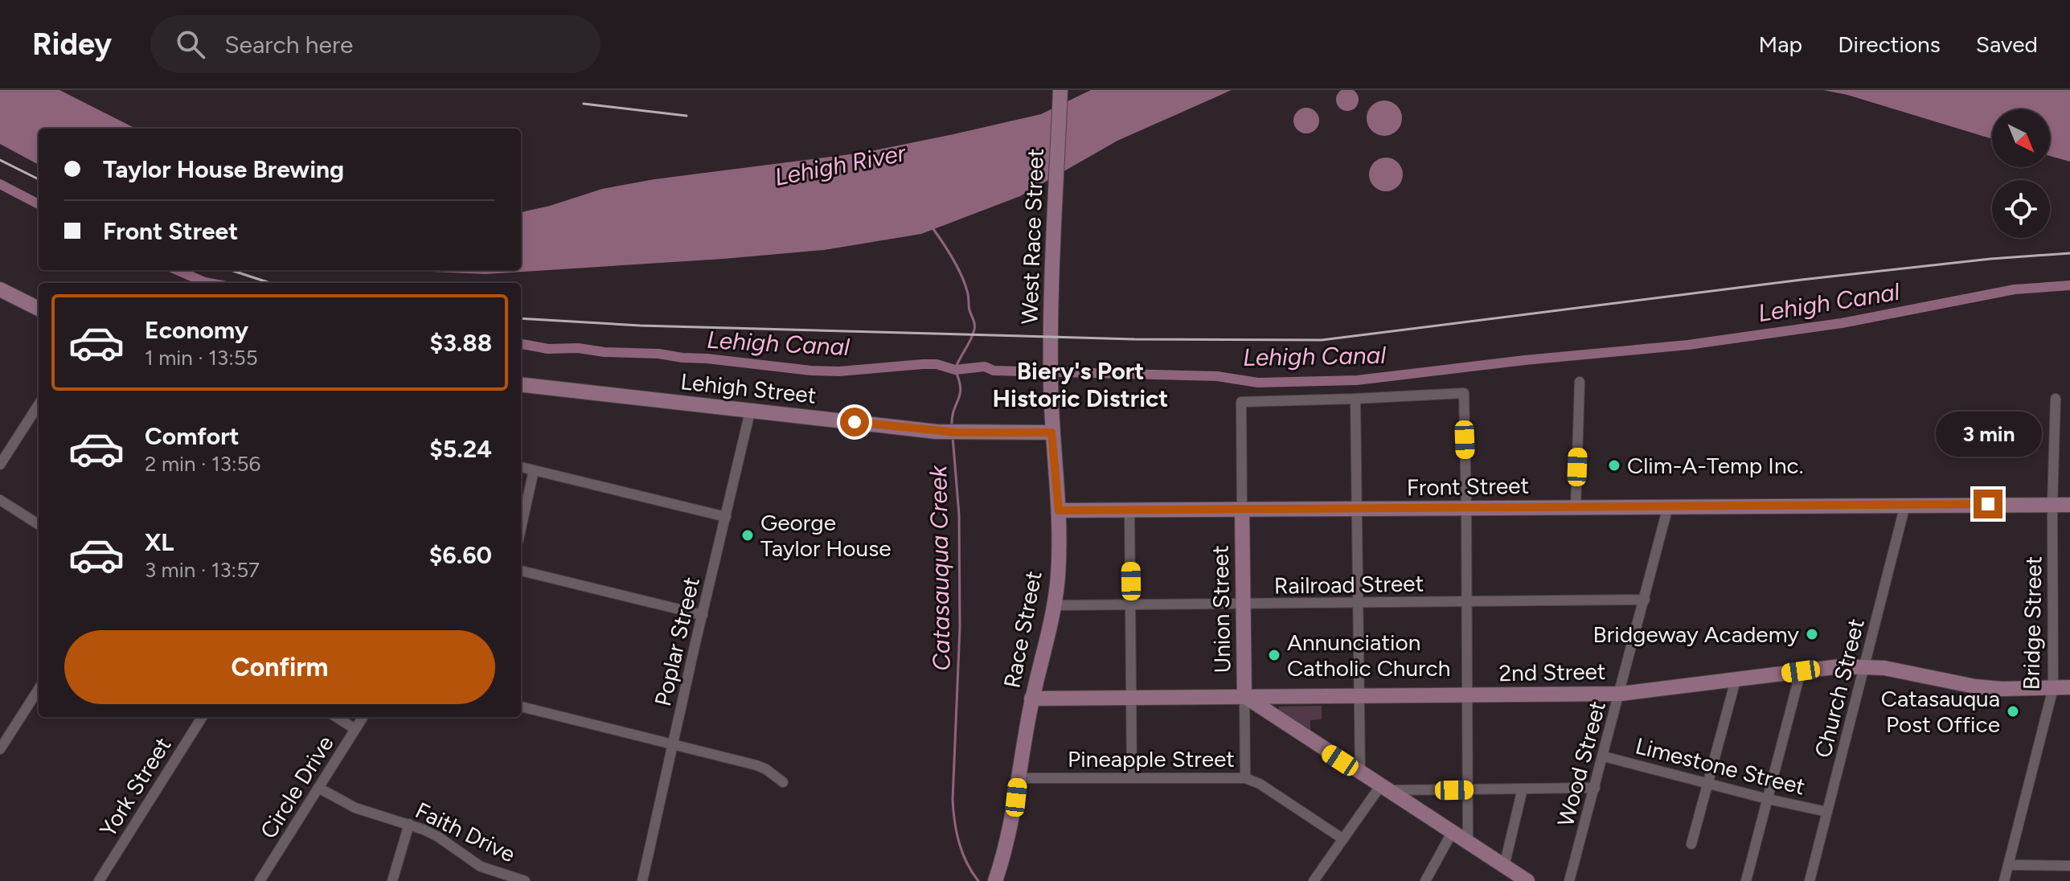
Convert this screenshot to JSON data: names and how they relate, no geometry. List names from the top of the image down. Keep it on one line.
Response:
{"streets":{"main road":["West Race Street","Lehigh Street","Front Street","Union Street","Race Street","2nd Street"],"street":["Railroad Street","Bridge Street","Poplar Street","Church Street","Pineapple Street","Wood Street","Limestone Street","York Street","Circle Drive","Faith Drive"]},"crossings":[["West Race Street","Race Street"],["Lehigh Street","Race Street"],["Lehigh Street","Poplar Street"],["Front Street","Union Street"],["Front Street","Bridge Street"],["Front Street","Race Street"],["Front Street","Church Street"],["Front Street","Wood Street"],["Railroad Street","Union Street"],["Railroad Street","Race Street"],["Railroad Street","Wood Street"],["Union Street","2nd Street"],["Union Street","Pineapple Street"],["Bridge Street","2nd Street"],["Race Street","2nd Street"],["Race Street","Pineapple Street"],["2nd Street","Church Street"],["2nd Street","Wood Street"],["Church Street","Limestone Street"],["Wood Street","Limestone Street"],["Circle Drive","Faith Drive"]],"districts":["Biery's Port Historic District"],"water":["Lehigh River","Lehigh Canal","Catasauqua Creek"],"places":["Clim-A-Temp Inc.","George Taylor House","Bridgeway Academy","Annunciation Catholic Church","Catasauqua Post Office"],"north":"bottom right","page":{"header":"Ridey","search":"Search here","nav":["Map","Directions","Saved"],"banner":["Taylor House Brewing","Front Street"],"list":[{"name":"Economy","note":"1 min · 13:55","value":"$3.88"},{"name":"Comfort","note":"2 min · 13:56","value":"$5.24"},{"name":"XL","note":"3 min · 13:57","value":"$6.60"}],"bubble":"3 min","buttons":"Confirm"}}
